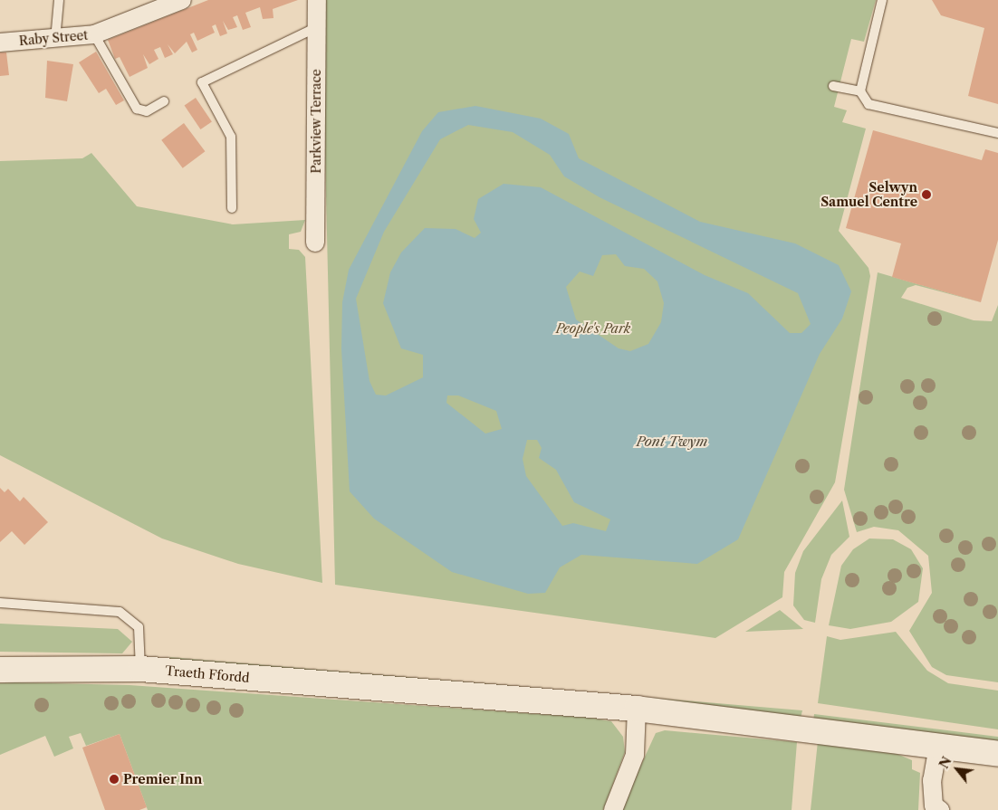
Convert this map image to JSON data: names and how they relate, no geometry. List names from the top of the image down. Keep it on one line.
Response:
{"streets":{"main road":["Traeth Ffordd"],"street":["Raby Street","Parkview Terrace"]},"water":["Pont Twym"],"parks":["People's Park"],"places":["Selwyn Samuel Centre","Premier Inn"],"north":"top left"}
